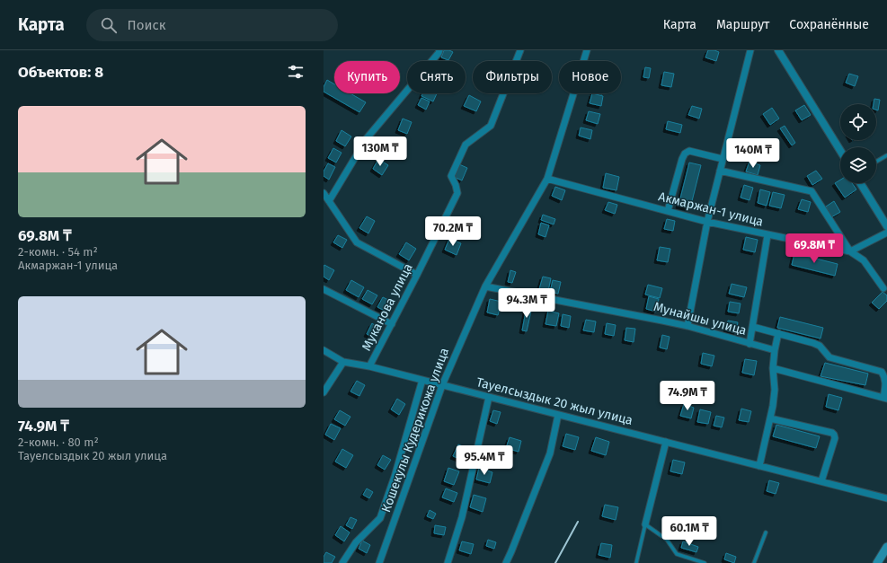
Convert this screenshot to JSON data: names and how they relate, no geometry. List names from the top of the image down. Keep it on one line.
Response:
{"streets":{"street":["Акмаржан-1 улица","Муканова улица","Мунайшы улица","Тауелсыздык 20 жыл улица","Кошекулы Кудерикожа улица"]},"crossings":[["Акмаржан-1 улица","Кошекулы Кудерикожа улица"],["Муканова улица","Тауелсыздык 20 жыл улица"],["Мунайшы улица","Кошекулы Кудерикожа улица"],["Тауелсыздык 20 жыл улица","Кошекулы Кудерикожа улица"]],"page":{"header":"Карта","search":"Поиск","nav":["Карта","Маршрут","Сохранённые"],"heading":"Объектов: 8","chip":["Купить","Снять","Фильтры","Новое"],"list":[{"name":"69.8M ₸","note":"2-комн. · 54 m² · Акмаржан-1 улица"},{"name":"74.9M ₸","note":"2-комн. · 80 m² · Тауелсыздык 20 жыл улица"}],"price":["130M ₸","140M ₸","70.2M ₸","69.8M ₸","94.3M ₸","74.9M ₸","95.4M ₸","60.1M ₸"]}}
